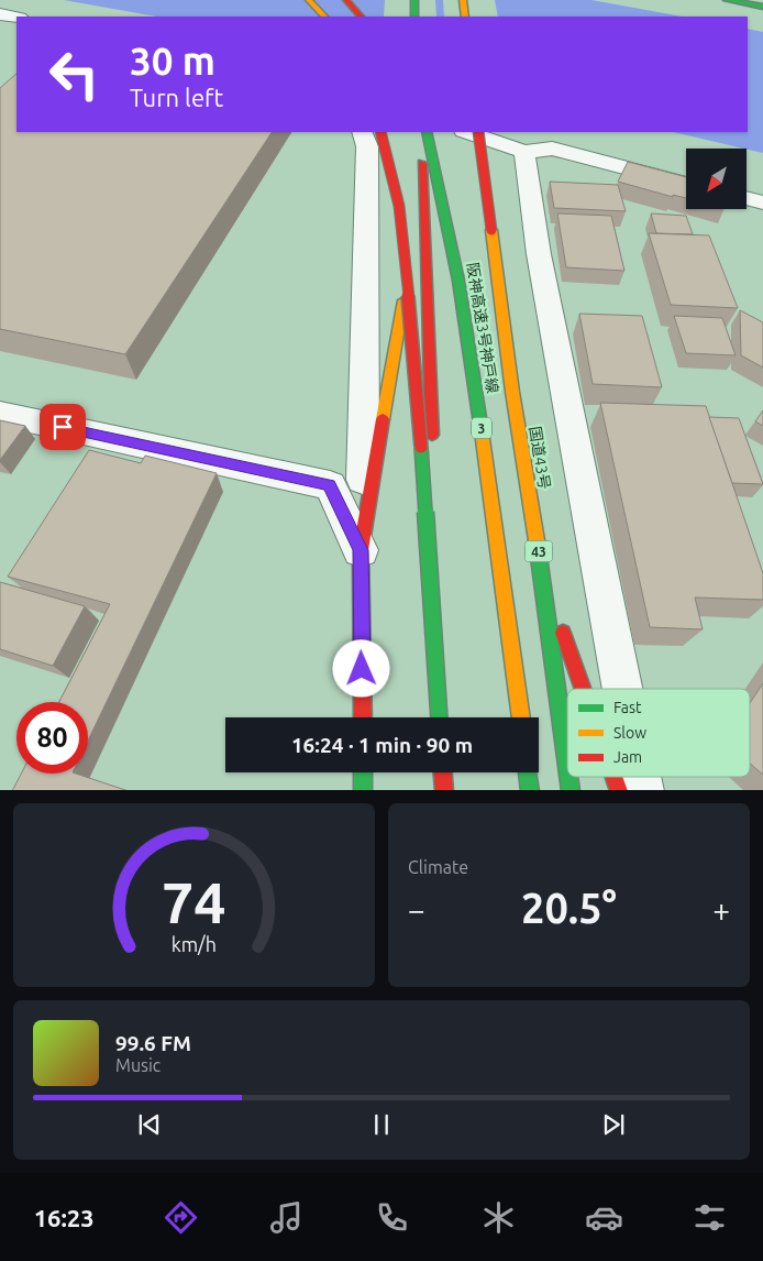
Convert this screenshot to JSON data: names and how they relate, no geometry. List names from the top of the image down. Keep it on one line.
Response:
{"streets":{"main road":["阪神高速3号神戸線","3","国道43号","43"]},"legend":["Fast","Slow","Jam"],"north":"bottom left","page":{"turn":["30 m","Turn left"],"limit":"80","trip":"16:24 · 1 min · 90 m","tile":"Climate","heat":["−","20.5°","+"],"song":["99.6 FM","Music"],"tabs":"16:23","gauge":["74","km/h"]}}
